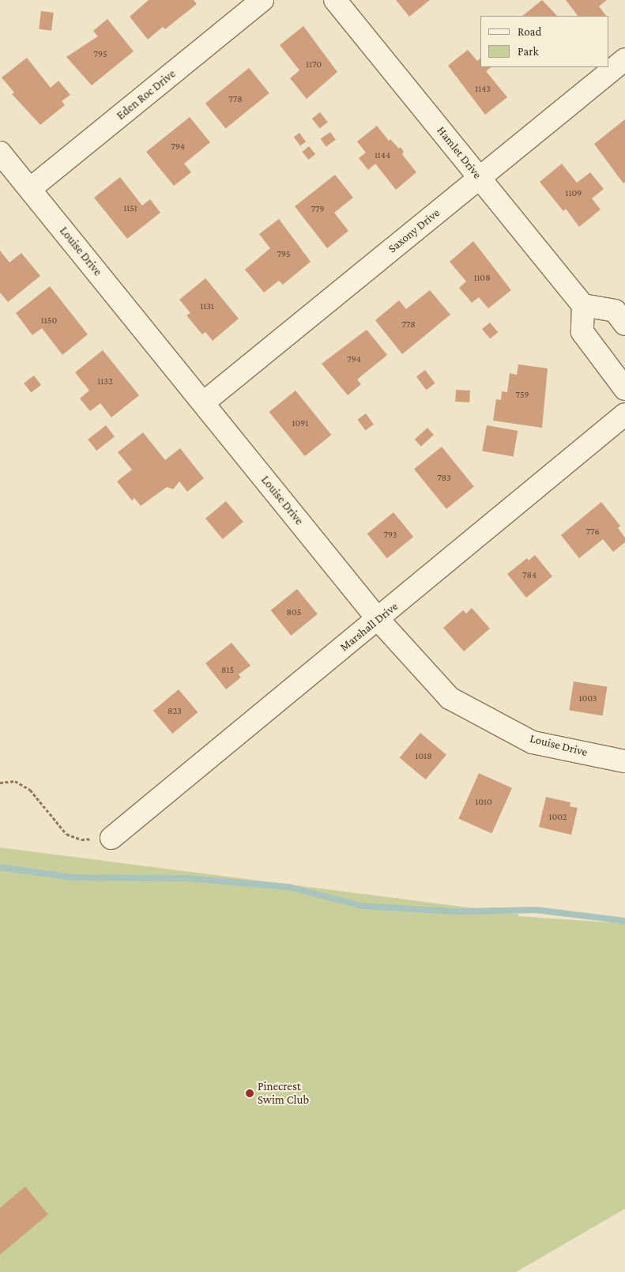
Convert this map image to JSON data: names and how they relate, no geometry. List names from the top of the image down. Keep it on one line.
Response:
{"streets":{"street":["Eden Roc Drive","Hamlet Drive","Saxony Drive","Louise Drive","Marshall Drive"]},"crossings":[["Eden Roc Drive","Louise Drive"],["Hamlet Drive","Saxony Drive"],["Saxony Drive","Louise Drive"],["Louise Drive","Marshall Drive"]],"places":["Pinecrest Swim Club"],"house_numbers":["795","1170","1143","778","794","1144","1109","1151","779","795","1108","1131","1150","778","794","1132","759","1091","783","776","793","784","805","815","1003","823","1018","1010","1002"],"legend":["Road","Park"]}
